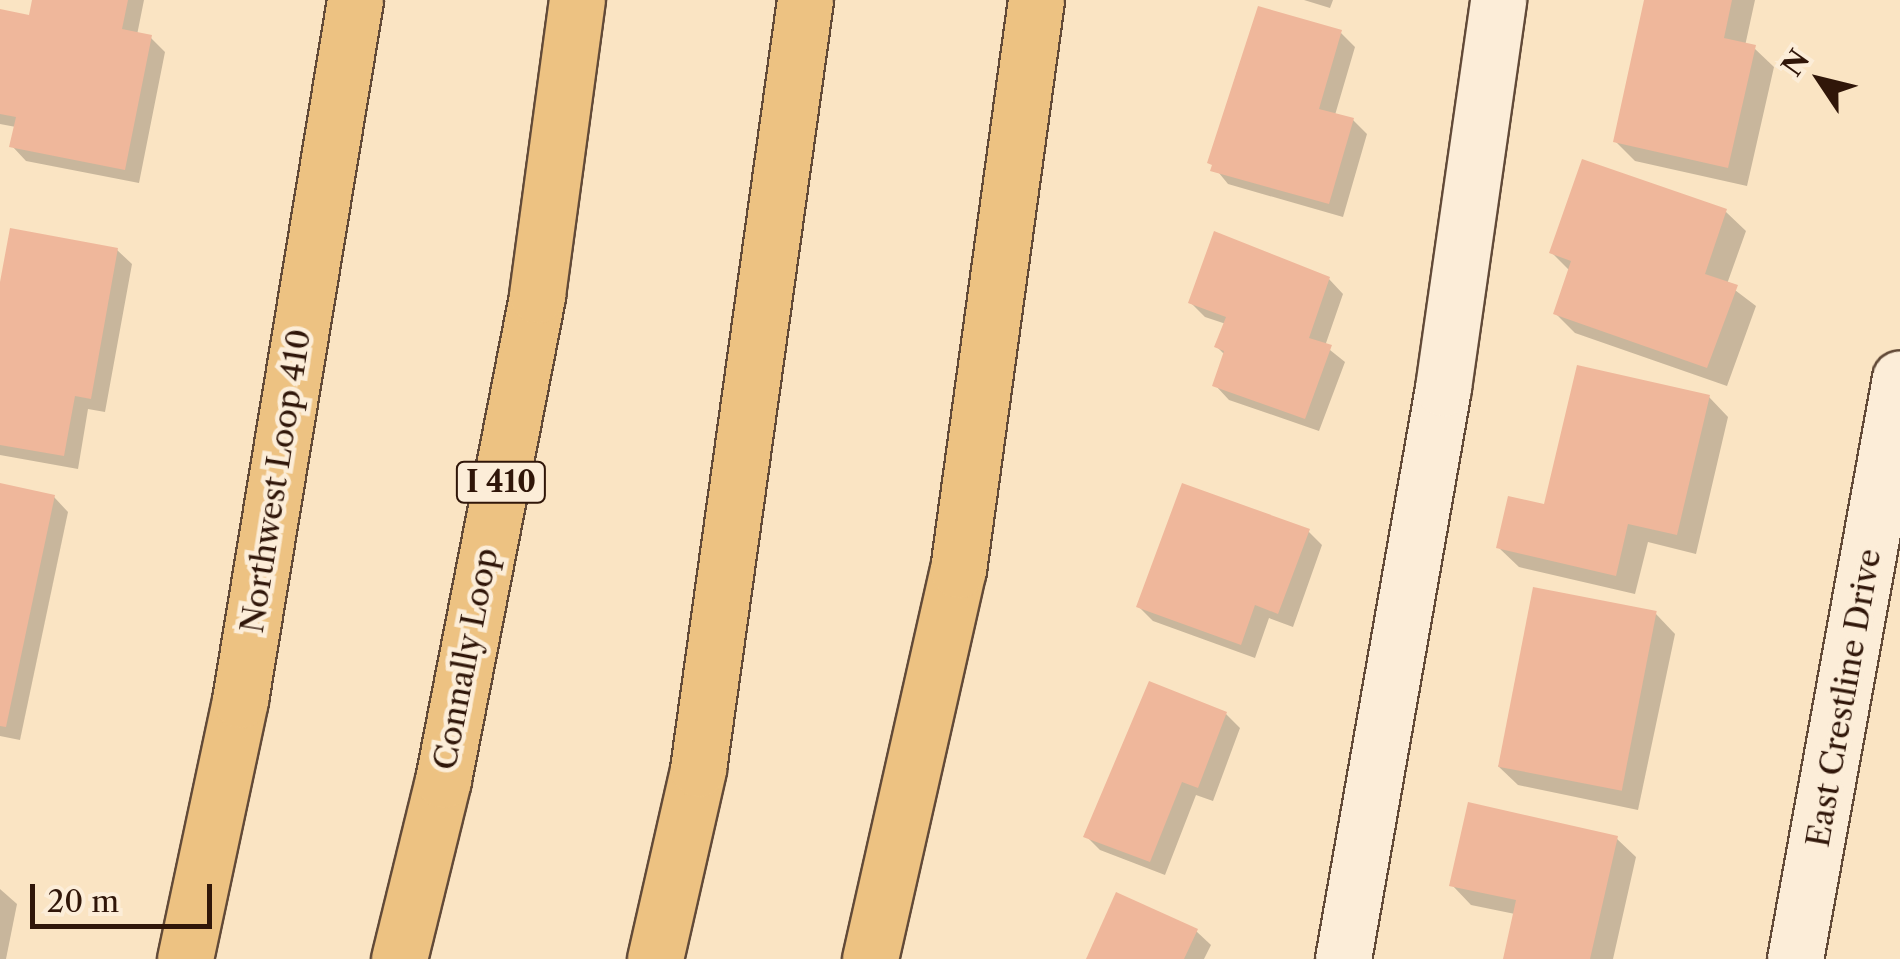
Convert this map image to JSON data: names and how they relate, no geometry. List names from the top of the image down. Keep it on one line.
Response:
{"streets":{"main road":["Northwest Loop 410","I 410","Connally Loop"],"street":["East Crestline Drive"]},"scale_bar":"20 m","north":"top left"}
